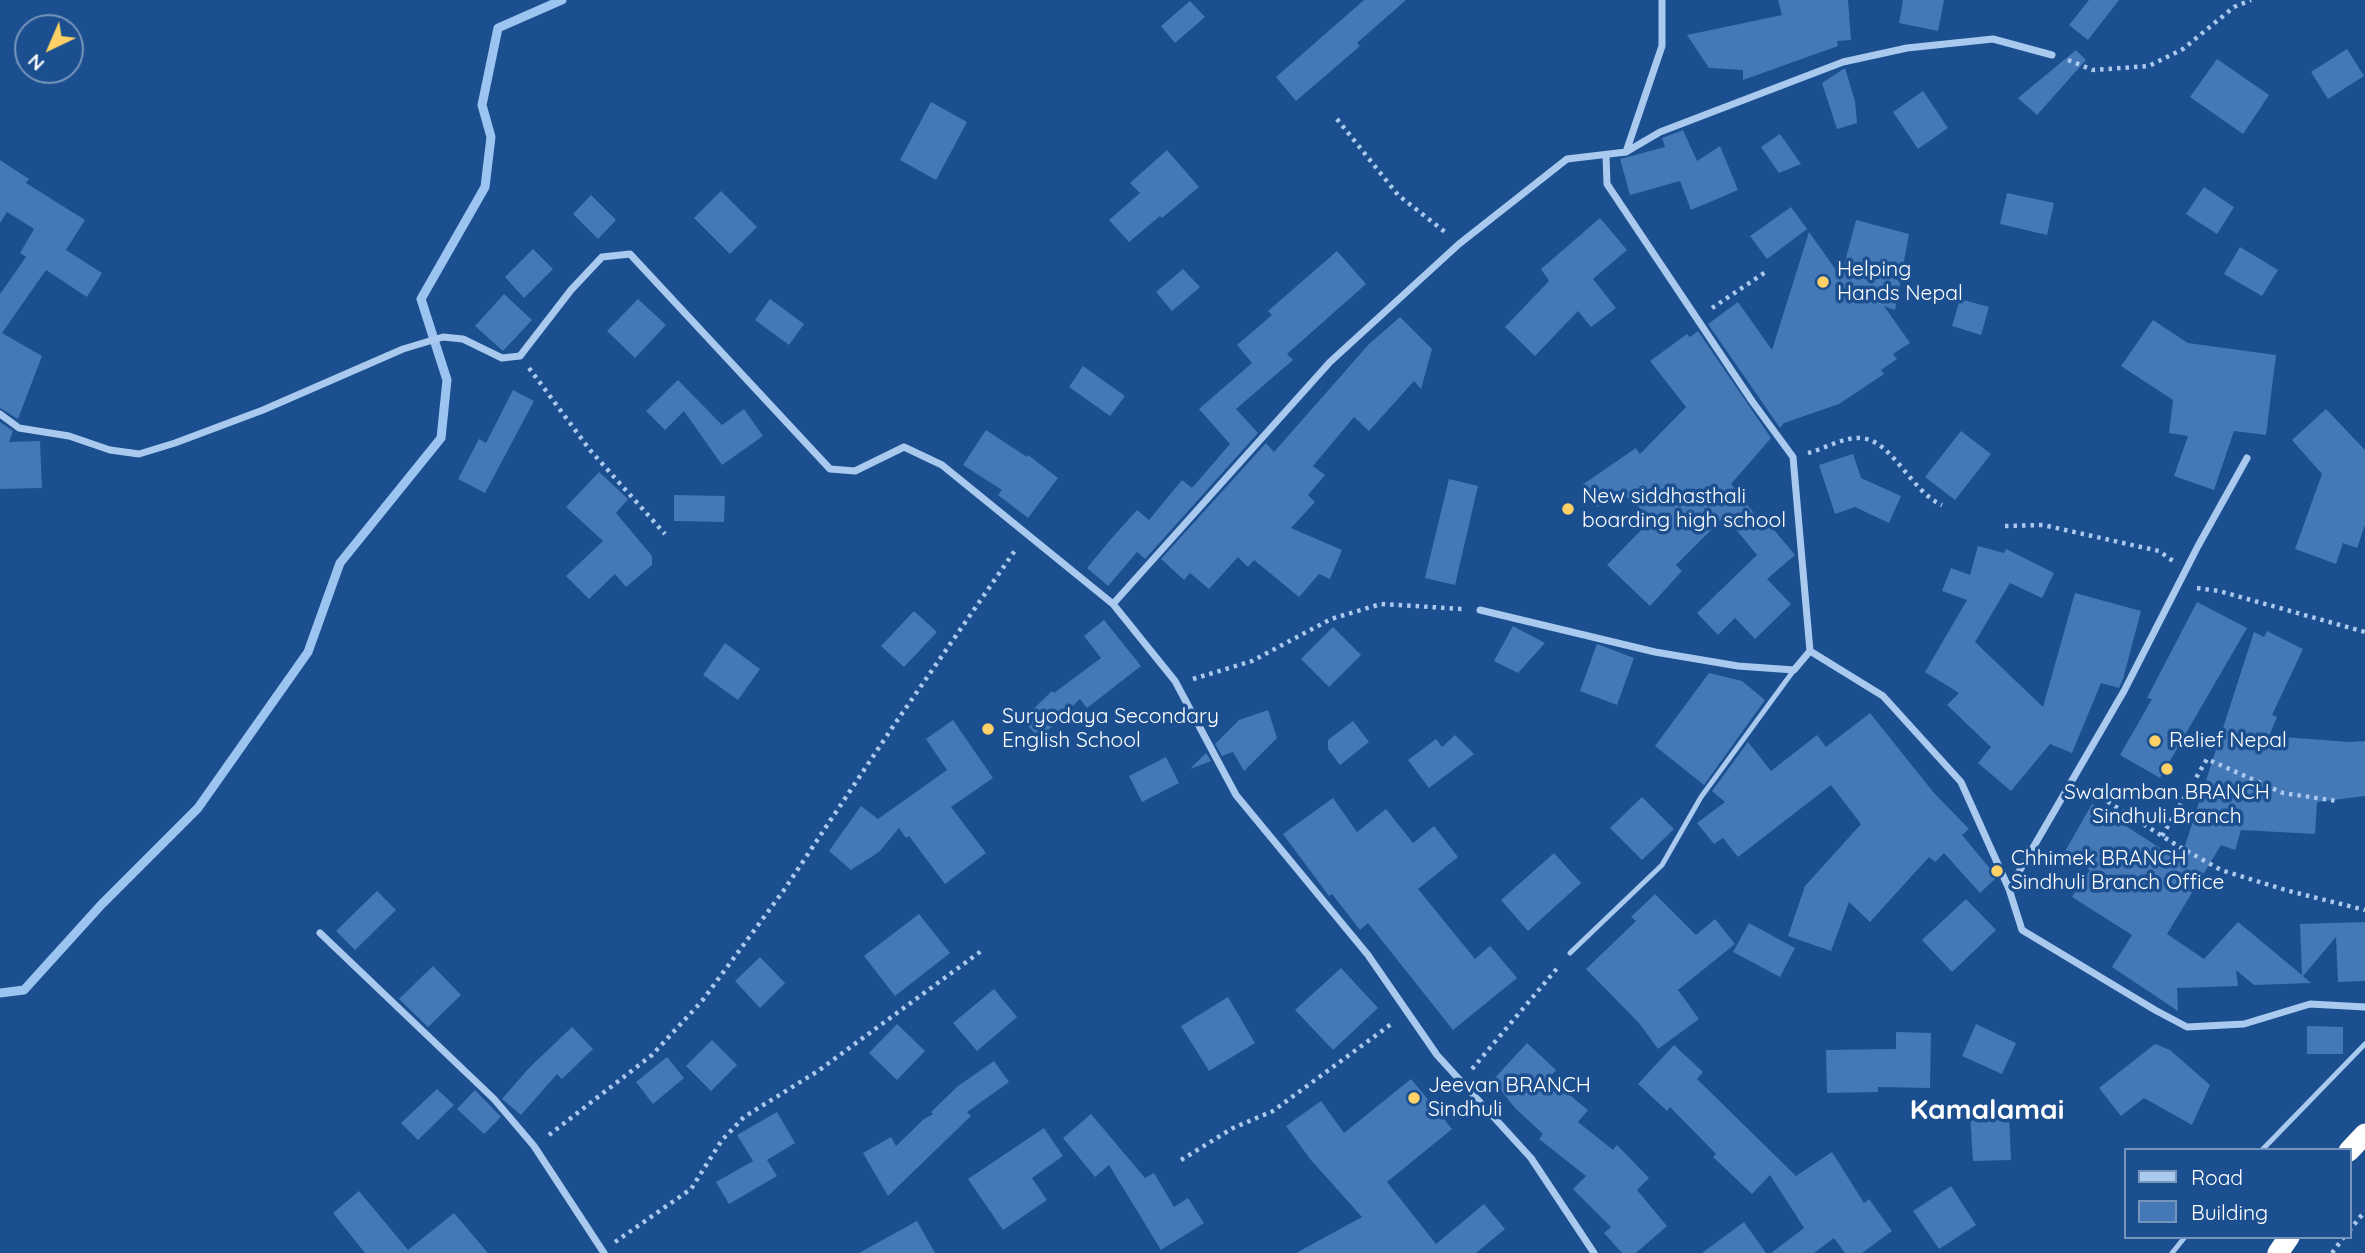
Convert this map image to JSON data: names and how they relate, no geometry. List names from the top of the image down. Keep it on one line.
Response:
{"districts":["Kamalamai"],"places":["Helping Hands Nepal","New siddhasthali boarding high school","Suryodaya Secondary English School","Relief Nepal","Swalamban BRANCH Sindhuli Branch","Chhimek BRANCH Sindhuli Branch Office","Jeevan BRANCH Sindhuli"],"legend":["Road","Building"],"north":"bottom left"}
